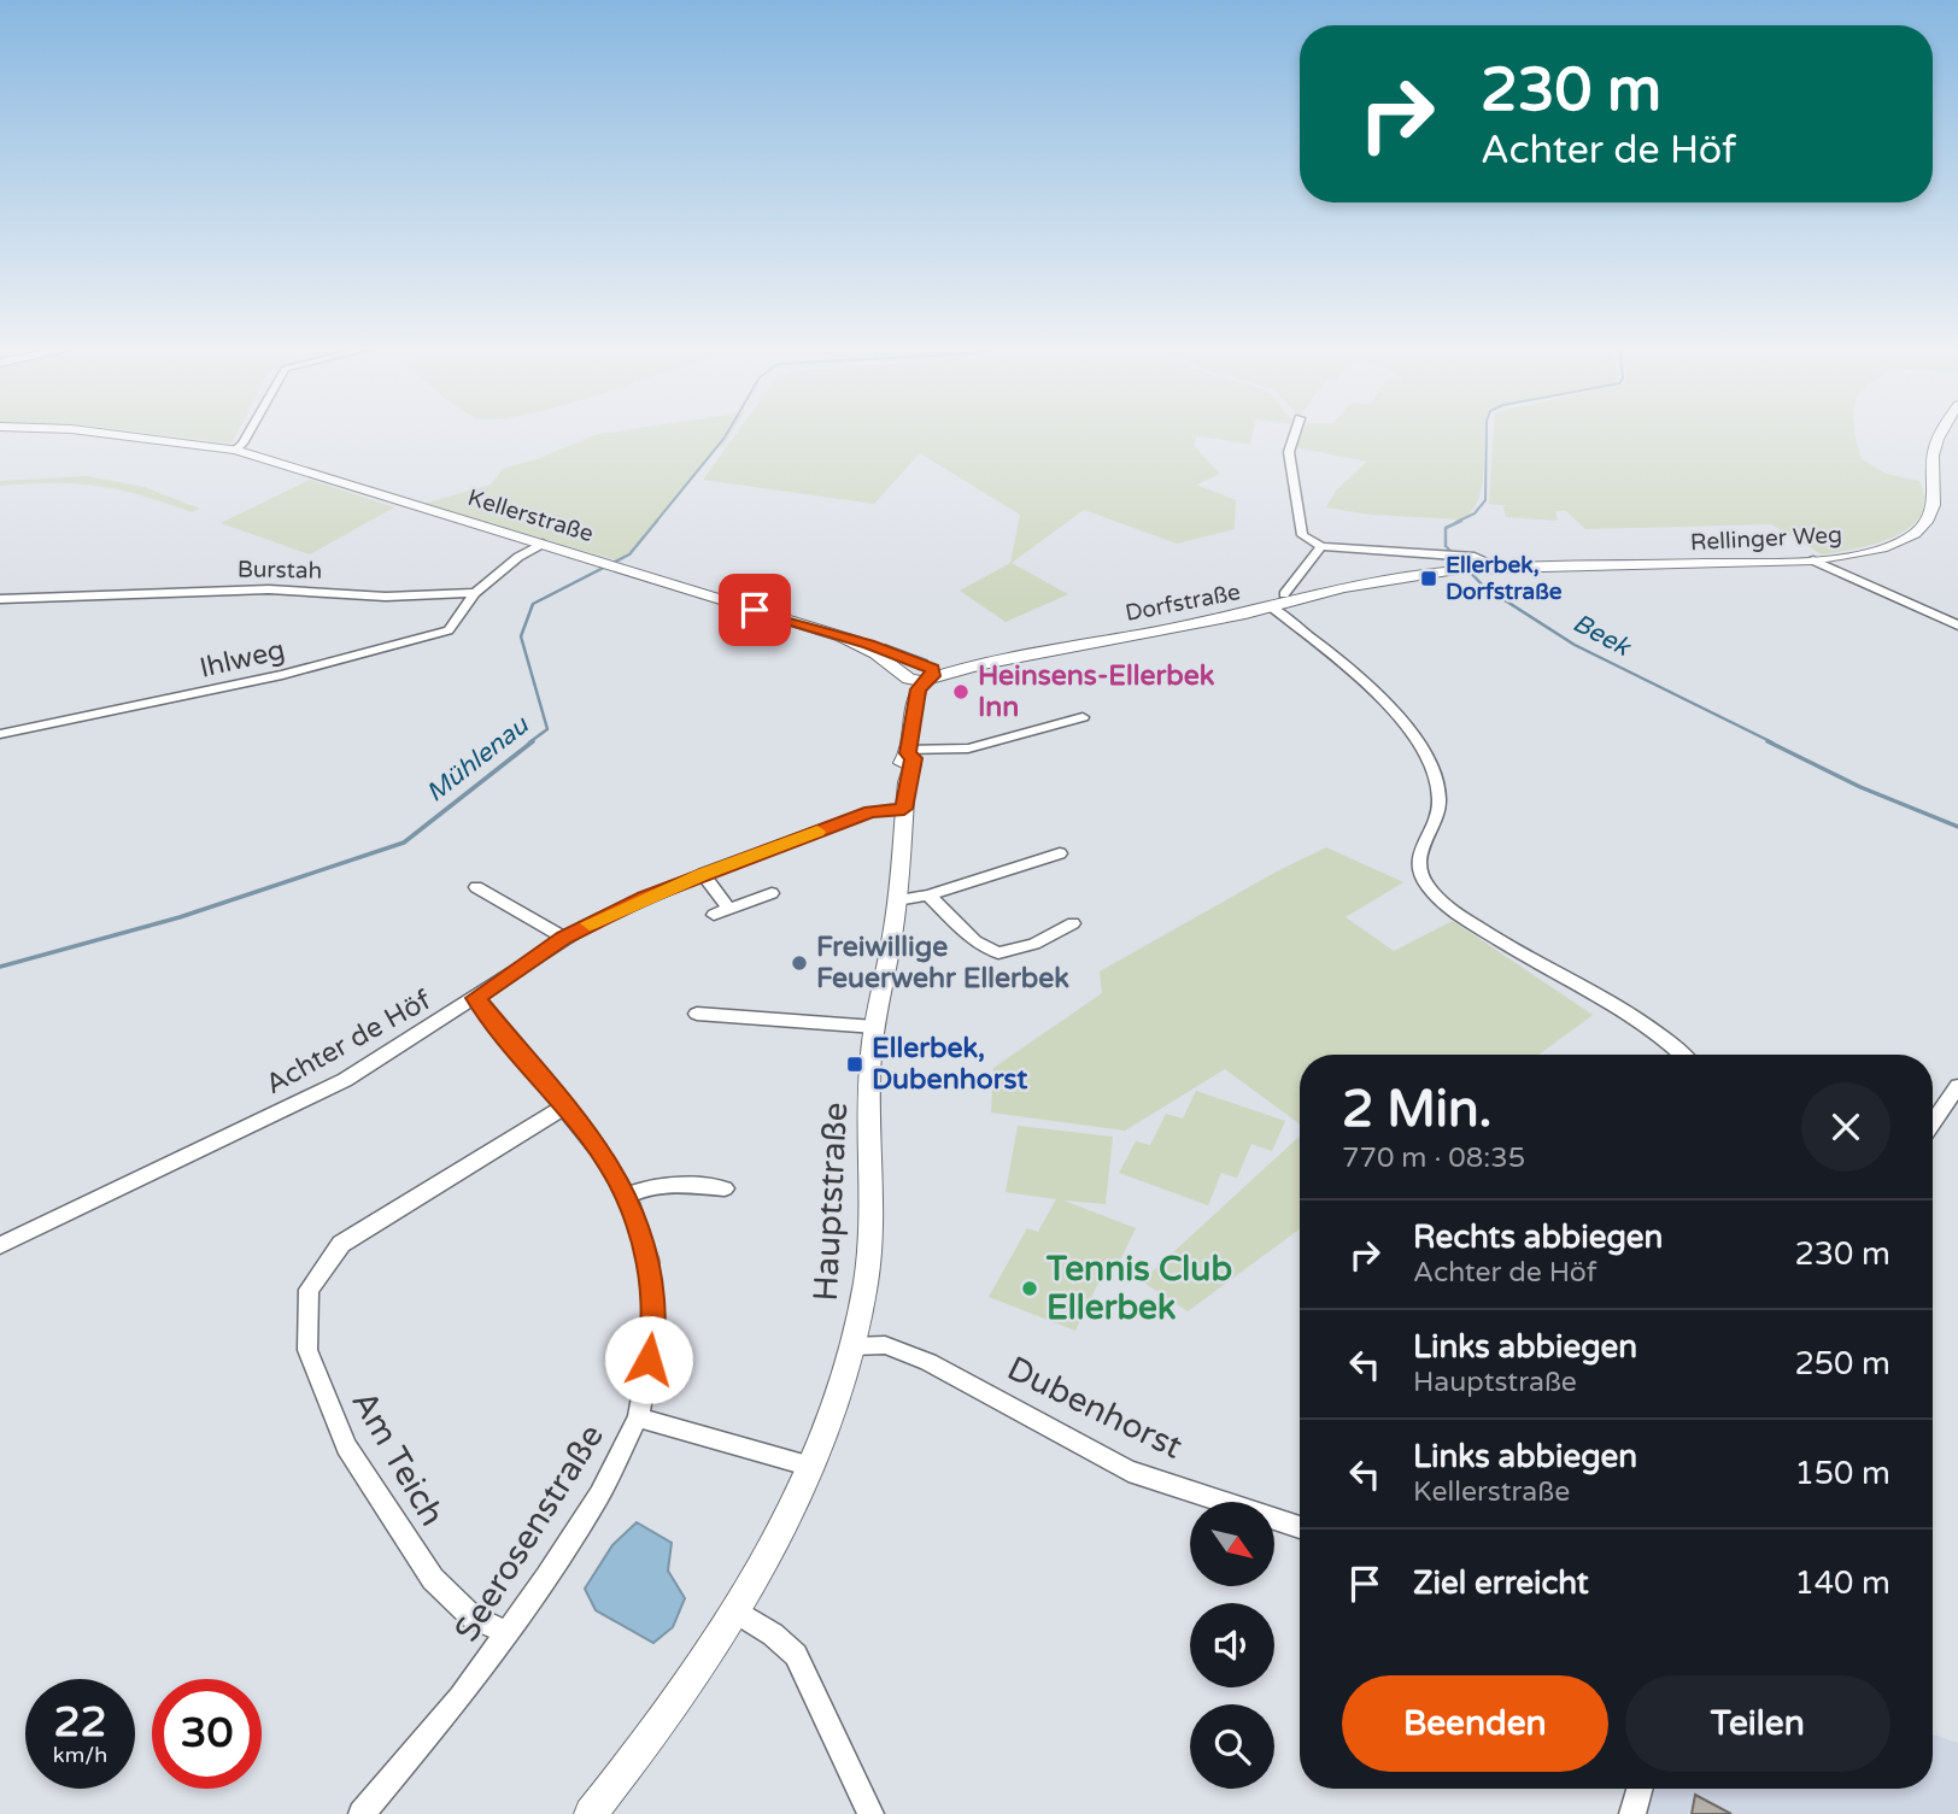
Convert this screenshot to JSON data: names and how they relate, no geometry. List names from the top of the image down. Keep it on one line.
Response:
{"streets":{"main road":["Kellerstraße","Rellinger Weg","Dorfstraße","Hauptstraße"],"street":["Burstah","Ihlweg","Achter de Höf","Dubenhorst","Am Teich","Seerosenstraße"]},"crossings":[["Kellerstraße","Dorfstraße"],["Kellerstraße","Hauptstraße"],["Rellinger Weg","Dorfstraße"],["Burstah","Ihlweg"],["Dorfstraße","Hauptstraße"],["Achter de Höf","Hauptstraße"],["Achter de Höf","Seerosenstraße"],["Hauptstraße","Dubenhorst"],["Am Teich","Seerosenstraße"]],"water":["Beek","Mühlenau"],"places":{"transit":["Ellerbek, Dorfstraße","Ellerbek, Dubenhorst"],"other":["Heinsens-Ellerbek Inn","Freiwillige Feuerwehr Ellerbek","Tennis Club Ellerbek"]},"north":"bottom right","page":{"turn":["230 m","Achter de Höf"],"heading":["2 Min.","770 m · 08:35"],"list":[{"name":"Rechts abbiegen","note":"Achter de Höf","value":"230 m"},{"name":"Links abbiegen","note":"Hauptstraße","value":"250 m"},{"name":"Links abbiegen","note":"Kellerstraße","value":"150 m"},{"name":"Ziel erreicht","value":"140 m"}],"buttons":["Beenden","Teilen"],"speed":"22 km/h","limit":"30"}}
